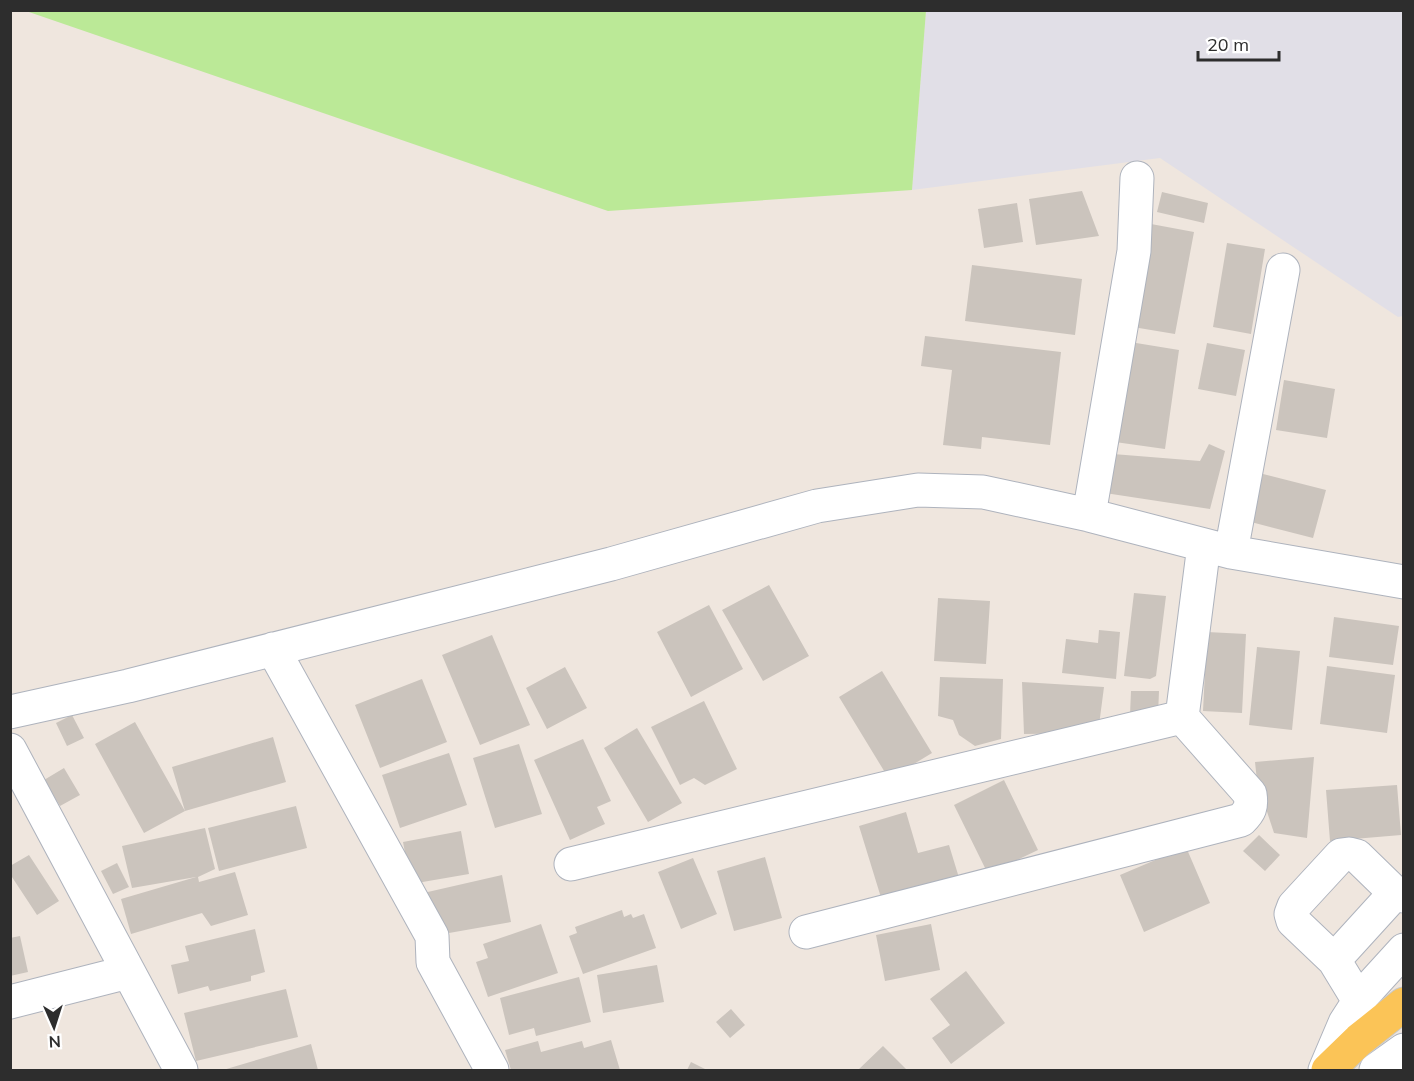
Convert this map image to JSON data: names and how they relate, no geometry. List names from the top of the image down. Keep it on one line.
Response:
{"scale_bar":"20 m","north":"bottom"}
